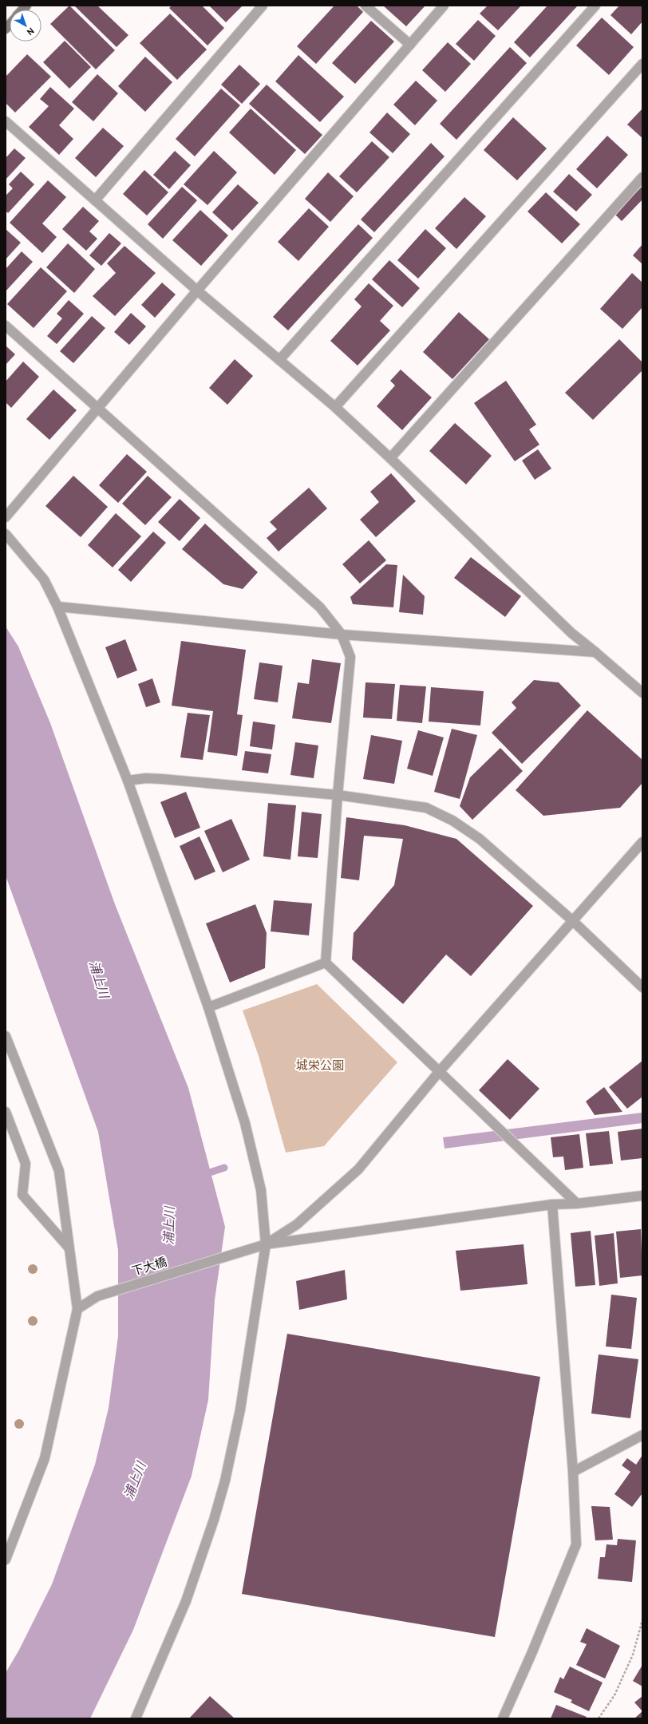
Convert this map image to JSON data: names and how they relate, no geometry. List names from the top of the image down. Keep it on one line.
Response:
{"streets":{"street":["下大橋"]},"water":["浦上川"],"parks":["城栄公園"],"north":"bottom right"}
